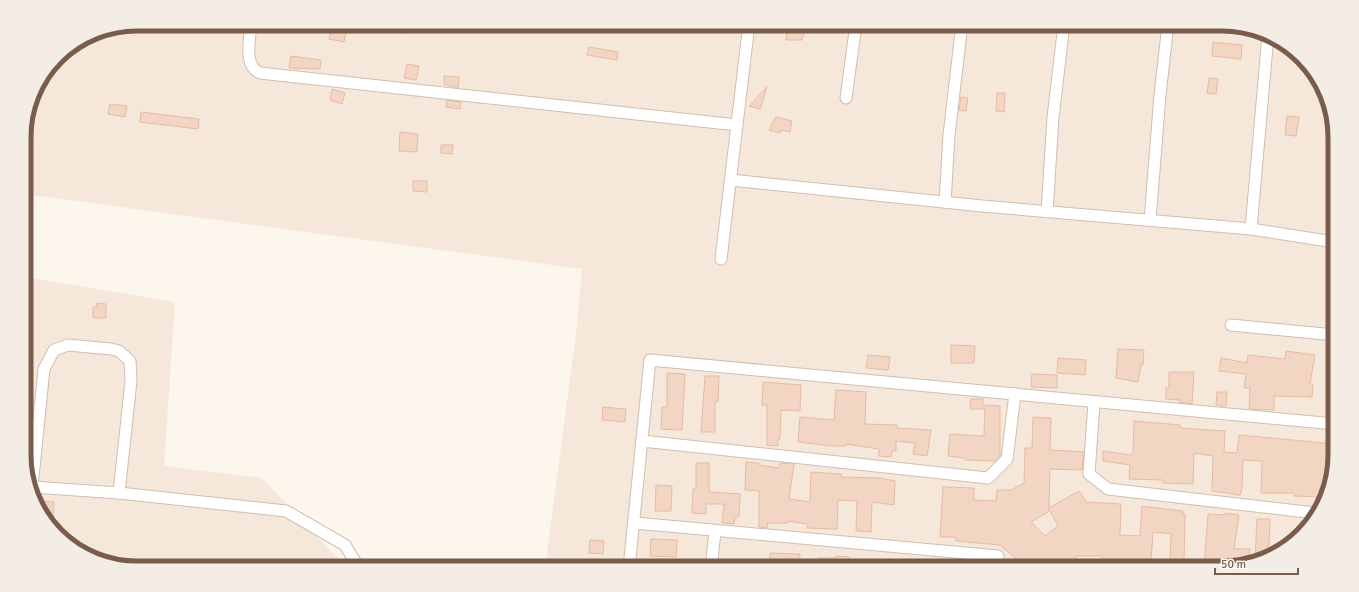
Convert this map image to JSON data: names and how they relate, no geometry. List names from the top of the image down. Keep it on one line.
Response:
{"scale_bar":"50 m"}
